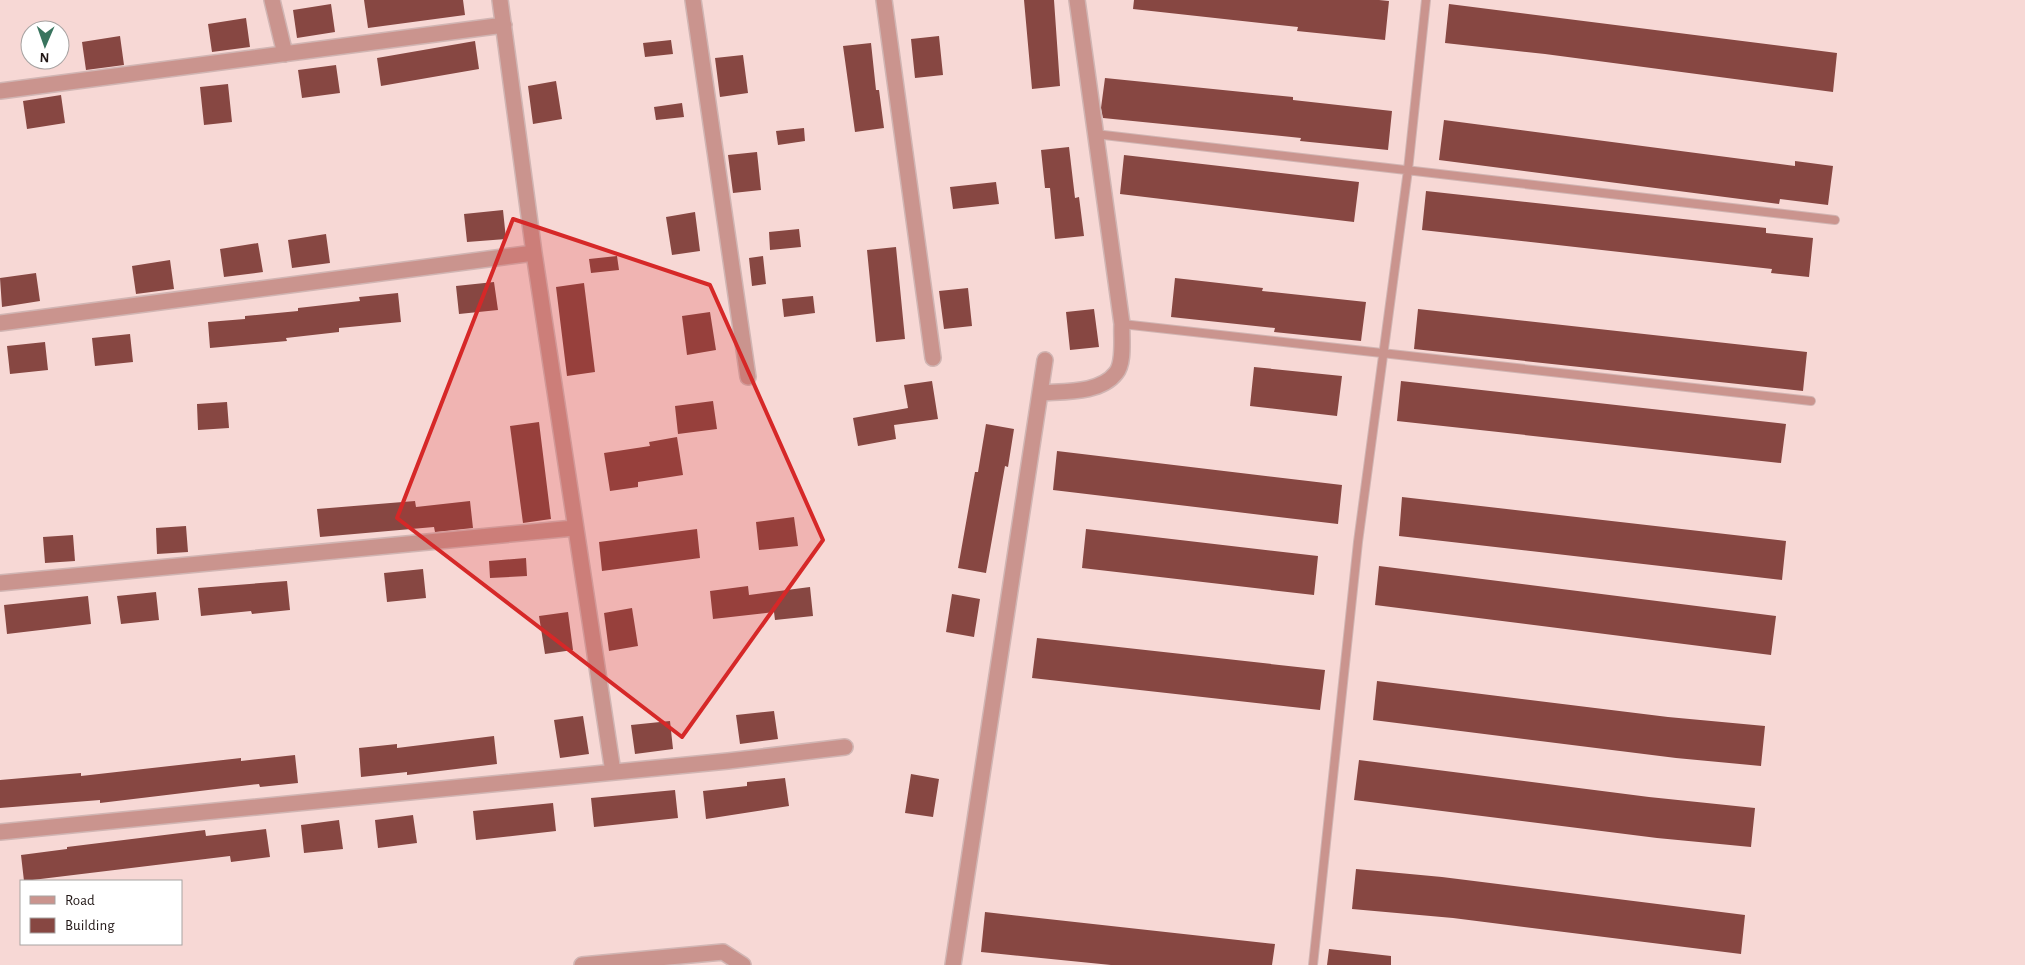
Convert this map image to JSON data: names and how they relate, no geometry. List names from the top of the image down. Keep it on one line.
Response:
{"legend":["Road","Building"],"north":"bottom"}
